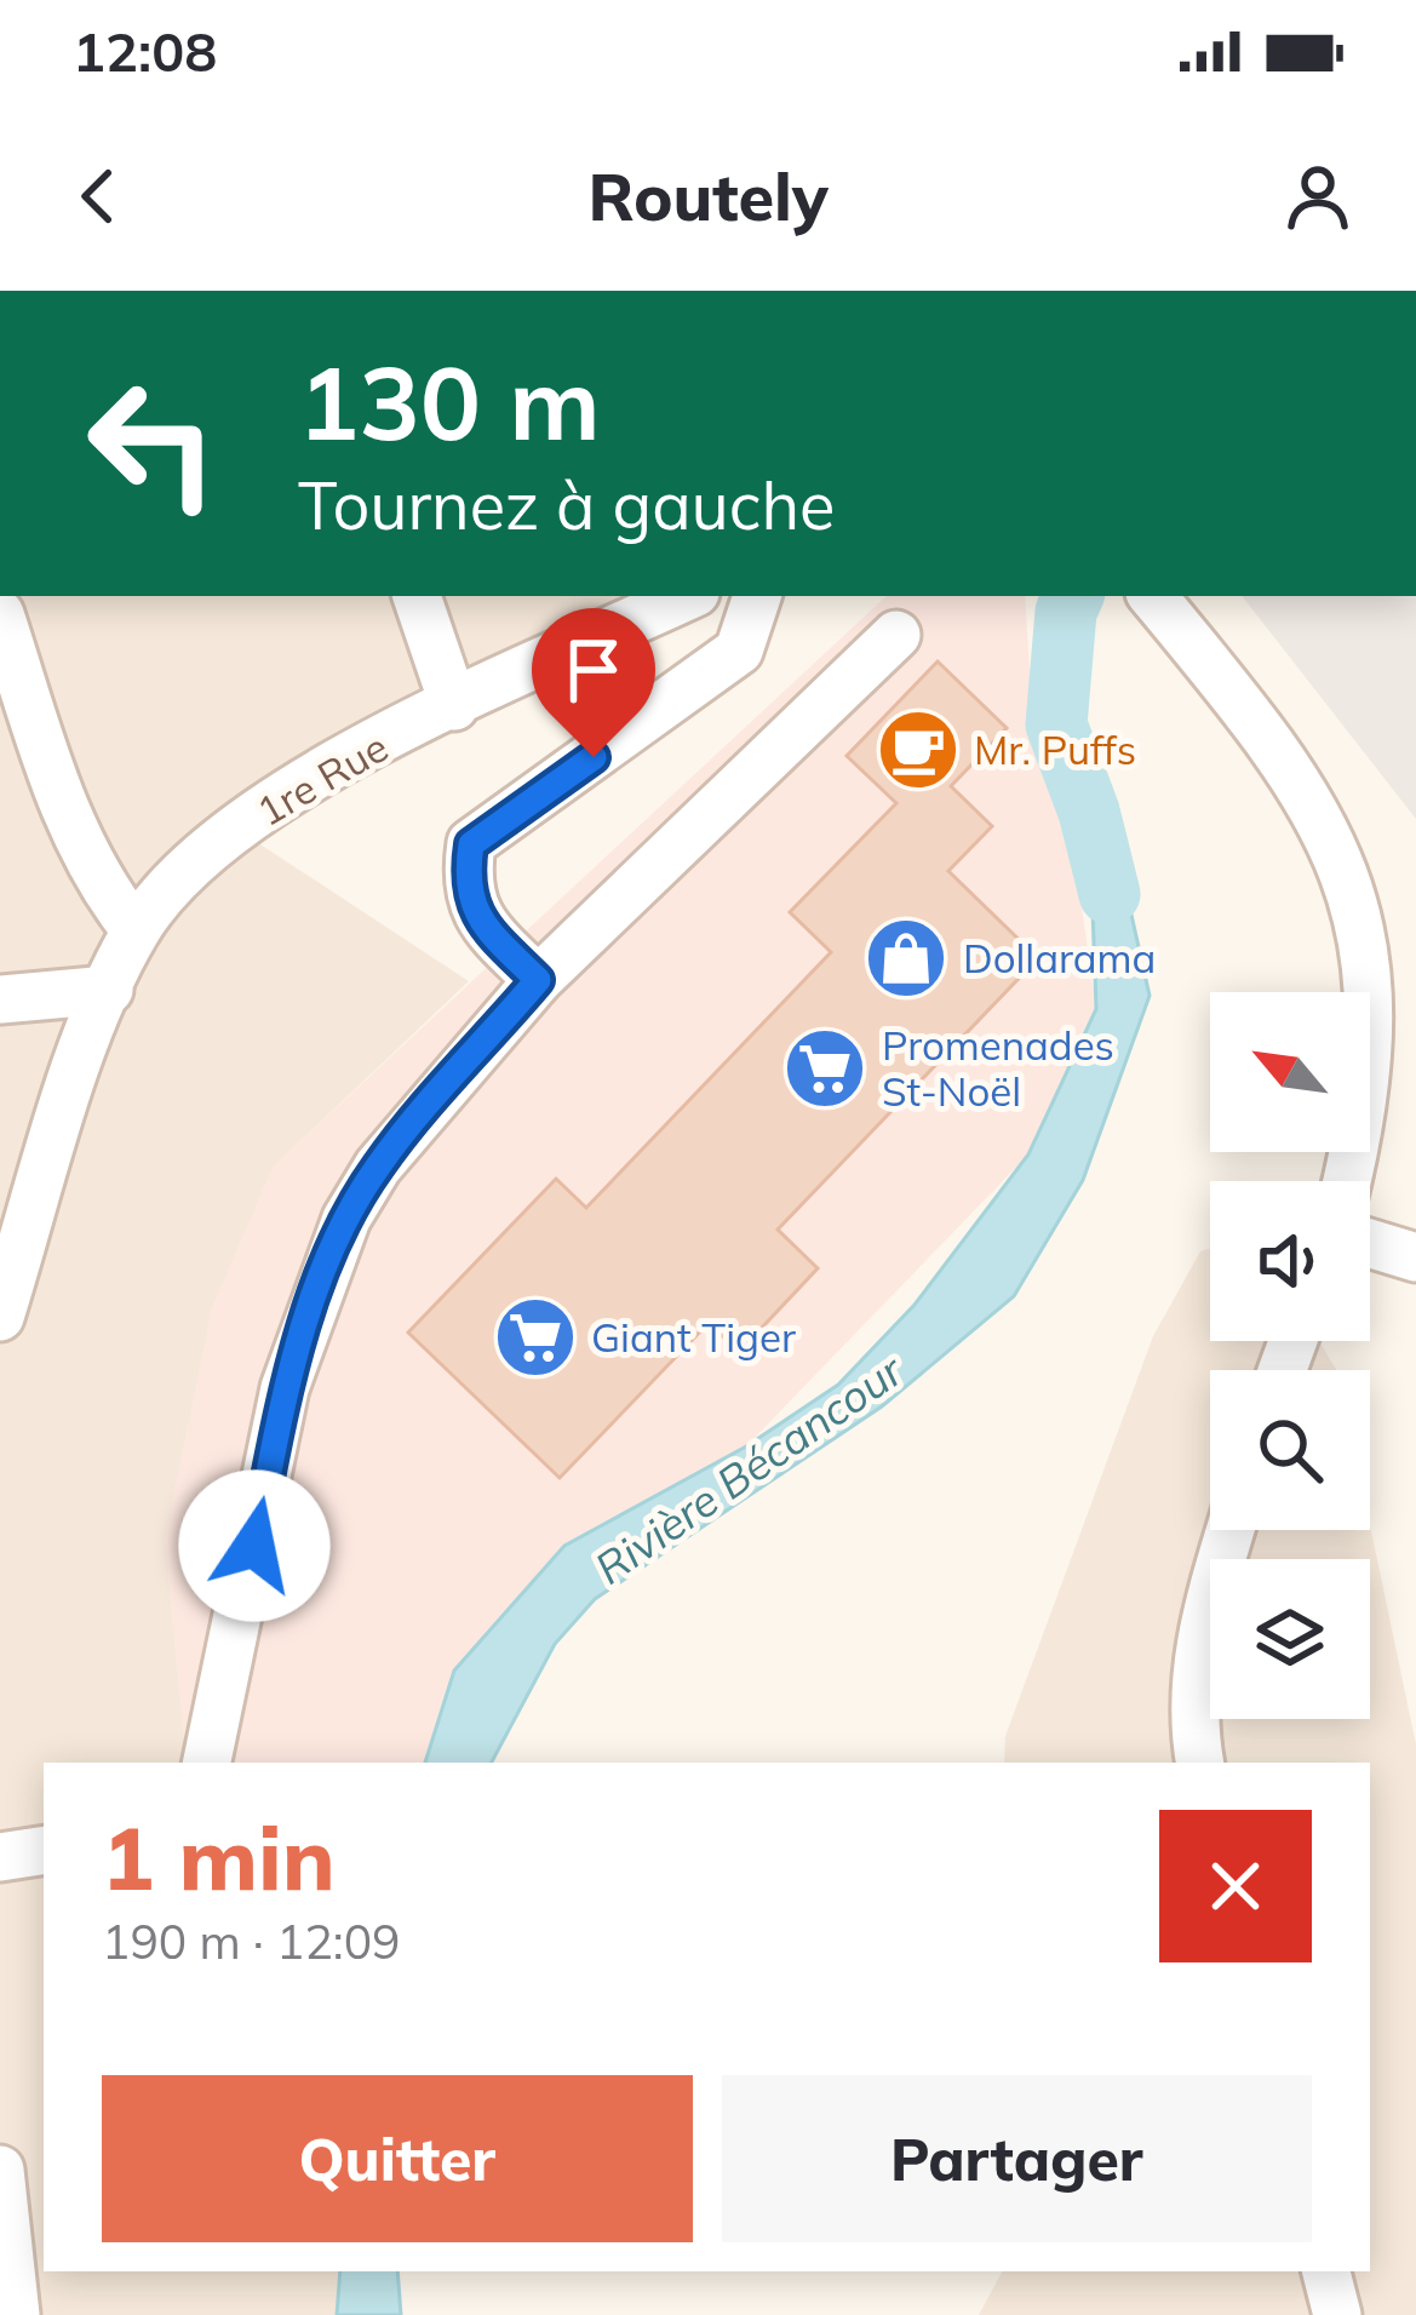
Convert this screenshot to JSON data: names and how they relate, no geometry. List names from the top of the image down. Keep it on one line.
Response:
{"streets":{"street":["1re Rue"]},"water":["Rivière Bécancour"],"places":{"cafe":["Mr. Puffs"],"shop":["Dollarama"],"supermarket":["Promenades St-Noël","Giant Tiger"]},"north":"top left","page":{"status":"12:08","header":"Routely","turn":["130 m","Tournez à gauche"],"heading":["1 min","190 m · 12:09"],"buttons":["Quitter","Partager"]}}
